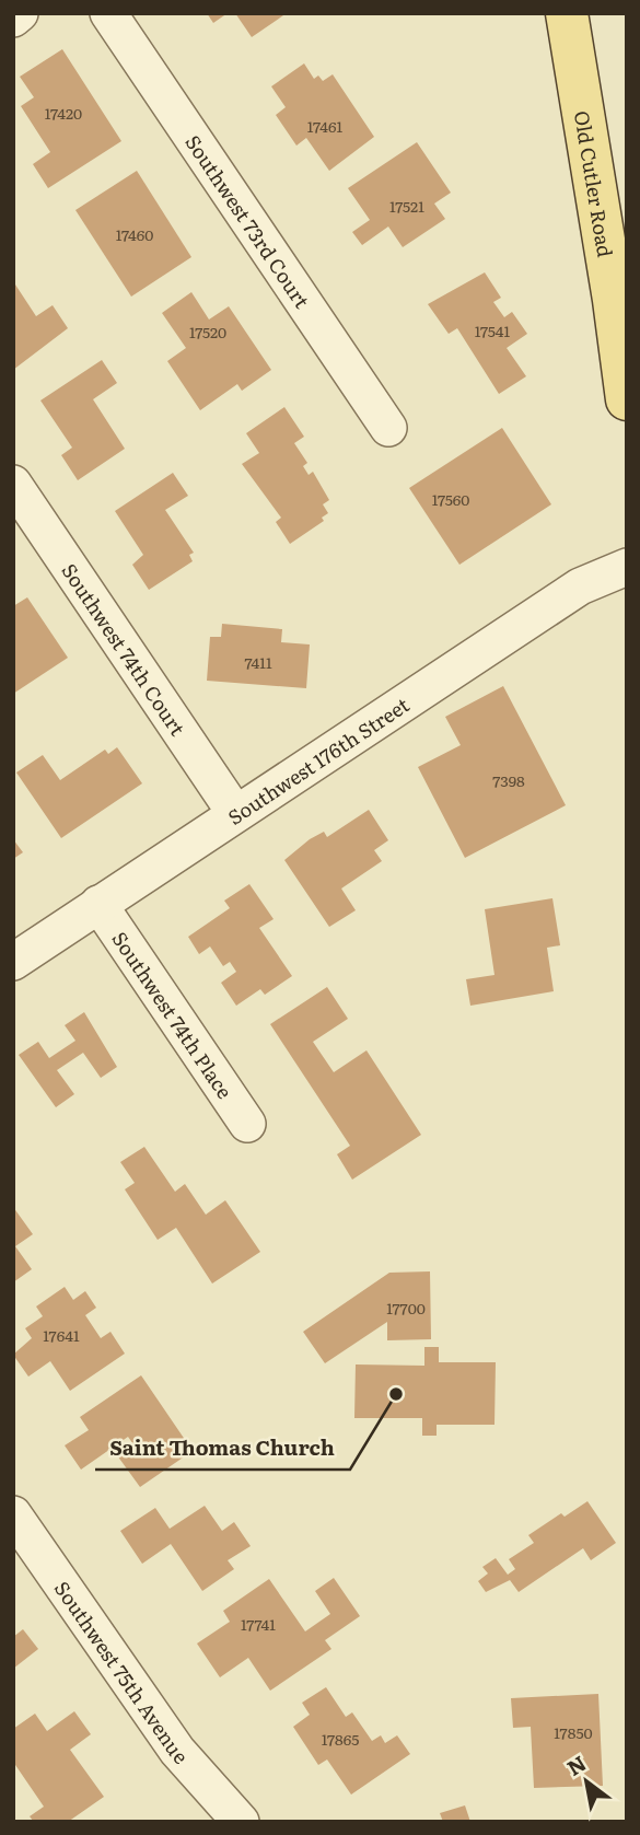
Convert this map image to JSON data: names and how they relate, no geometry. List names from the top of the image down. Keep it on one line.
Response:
{"streets":{"main road":["Old Cutler Road"],"street":["Southwest 73rd Court","Southwest 74th Court","Southwest 176th Street","Southwest 74th Place","Southwest 75th Avenue"]},"crossings":[["Southwest 74th Court","Southwest 176th Street"],["Southwest 176th Street","Southwest 74th Place"]],"places":["Saint Thomas Church"],"house_numbers":["17420","17461","17521","17460","17541","17520","17560","7411","7398","17700","17641","17741","17850","17865"],"north":"top left"}
